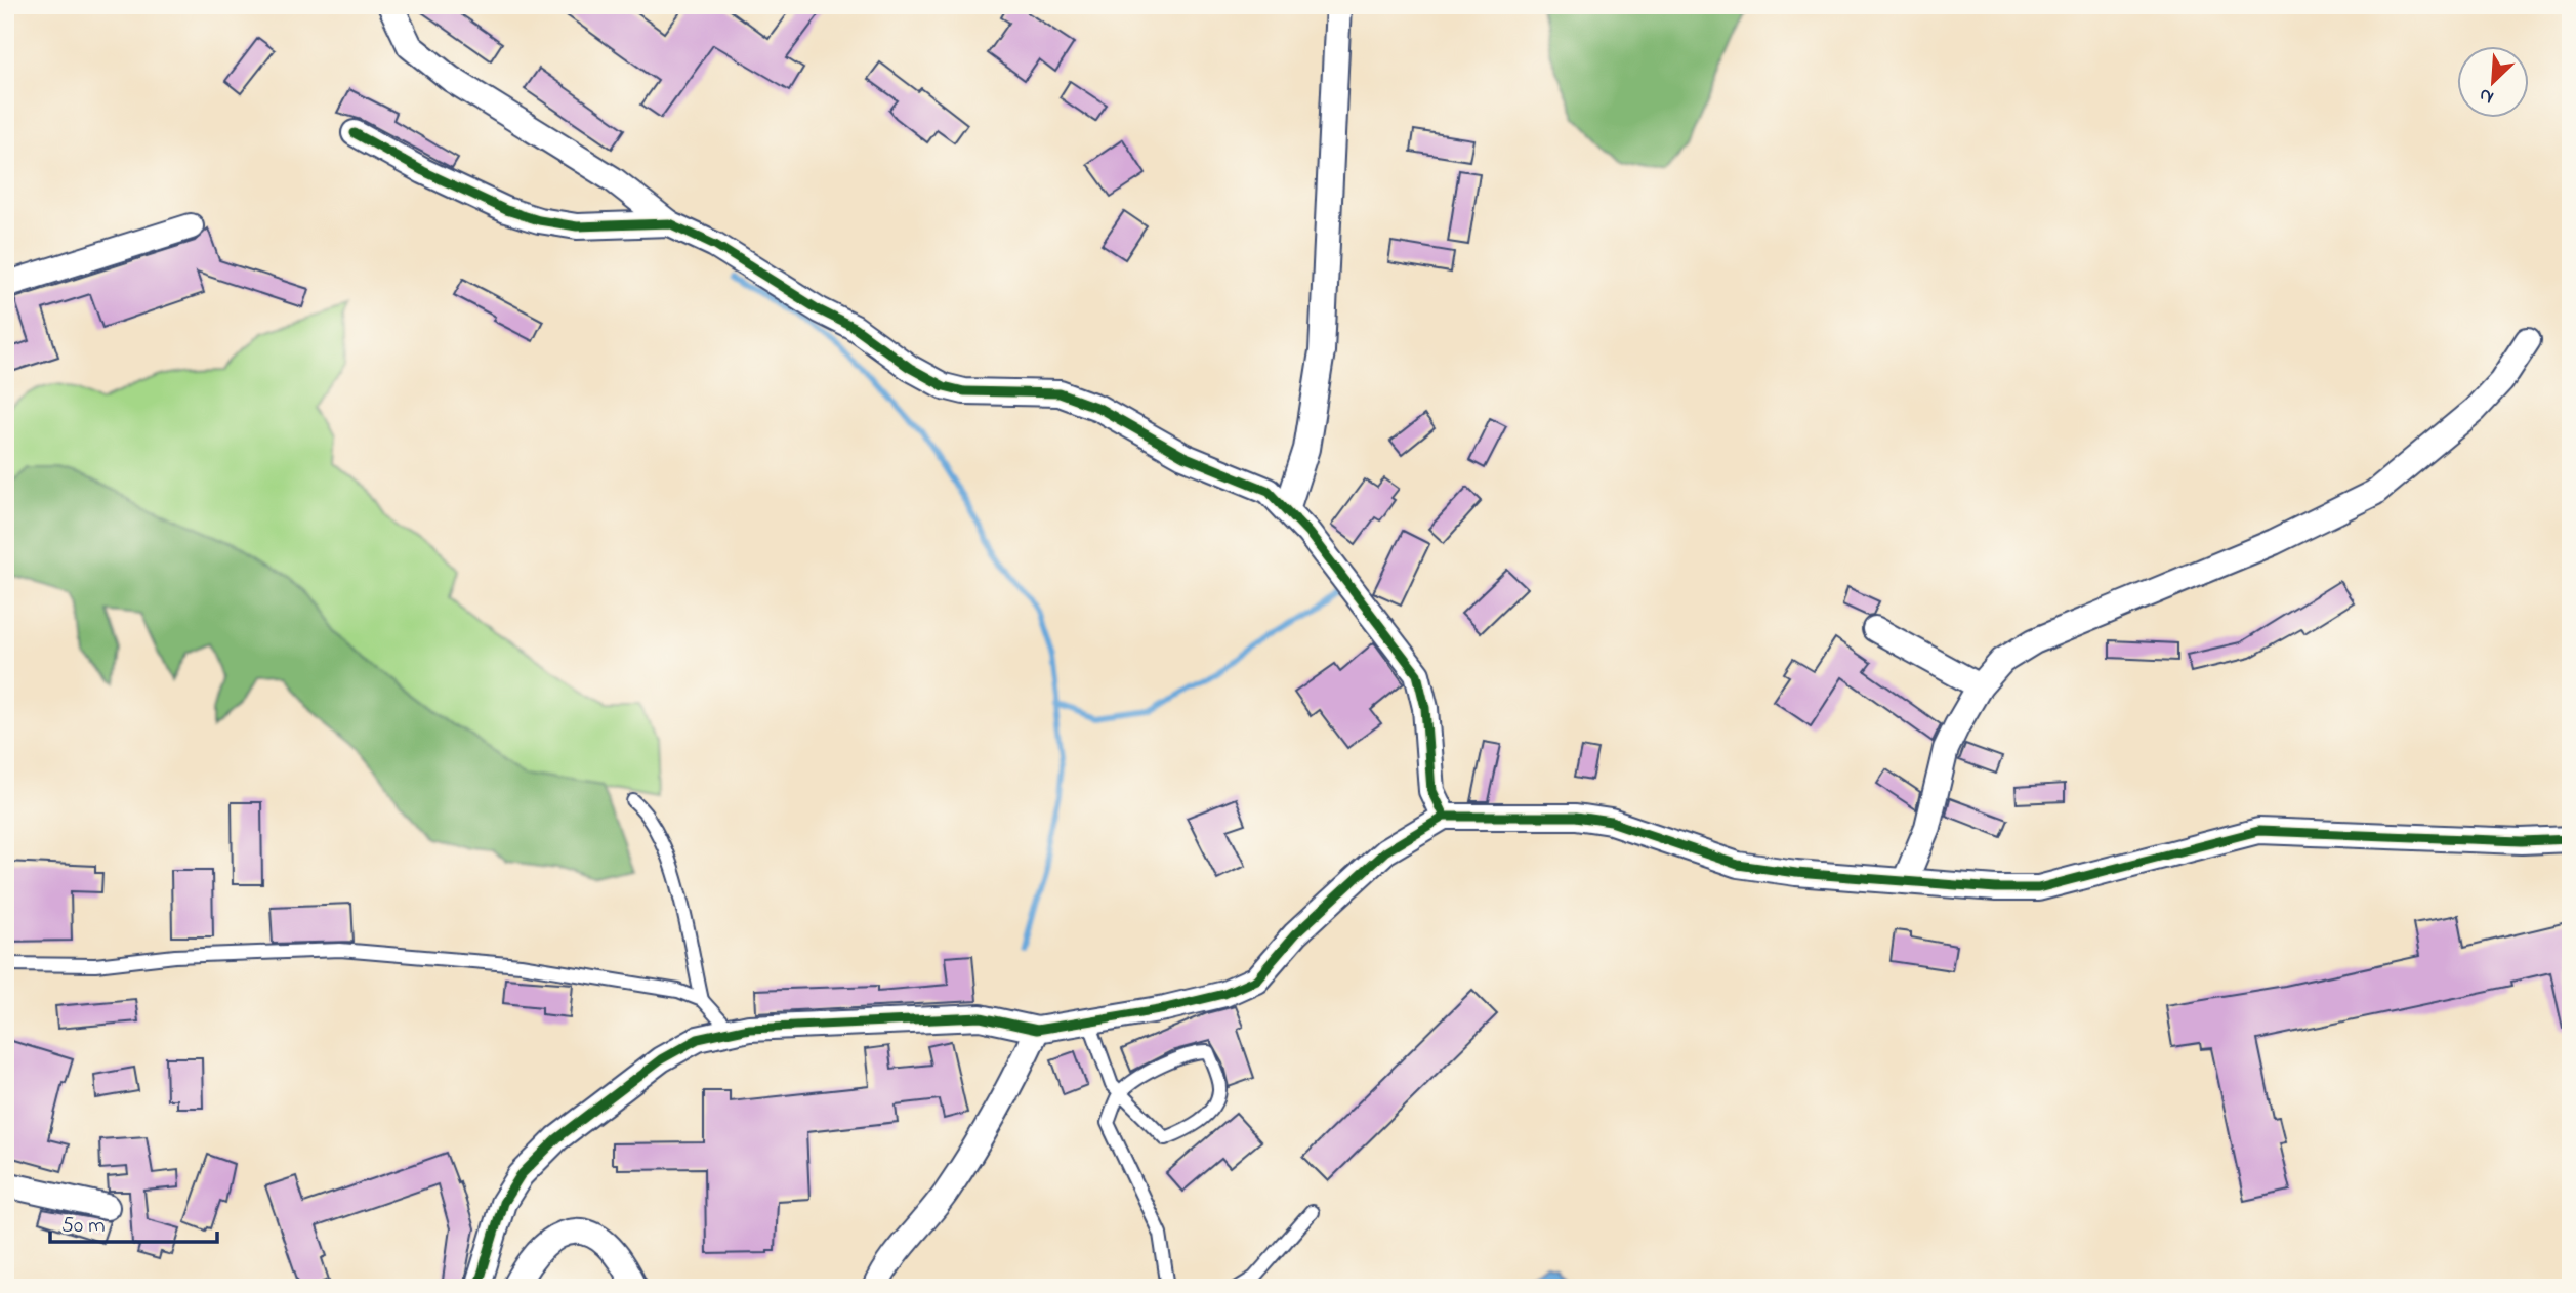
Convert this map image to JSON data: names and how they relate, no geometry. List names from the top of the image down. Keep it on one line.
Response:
{"scale_bar":"50 m","north":"bottom left"}
